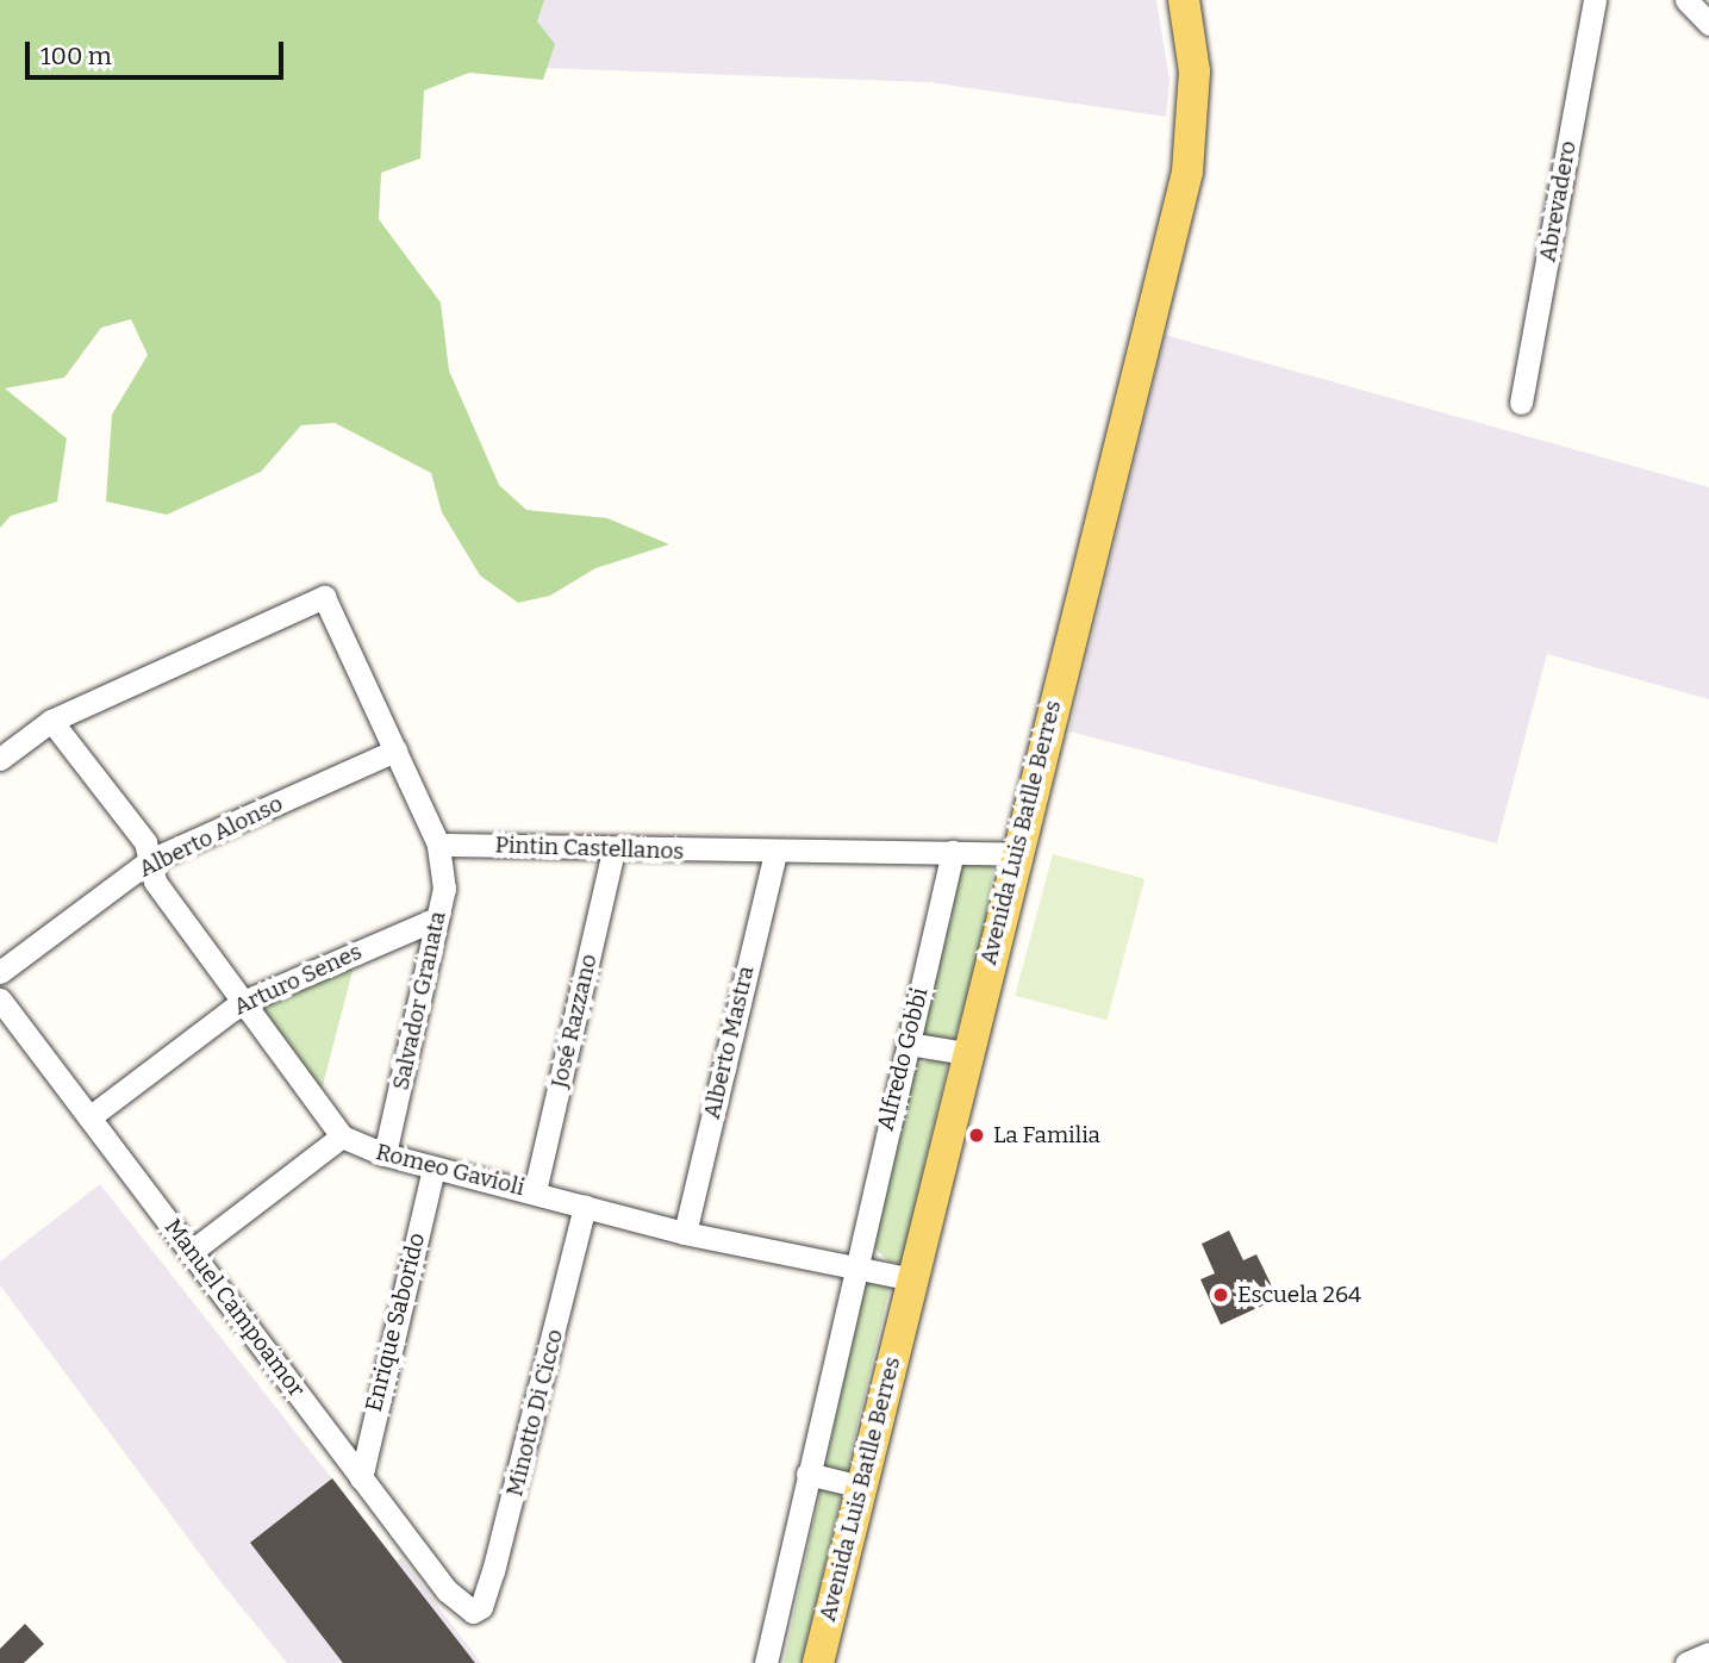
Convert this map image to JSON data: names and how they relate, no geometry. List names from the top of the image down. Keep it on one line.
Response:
{"streets":{"main road":["Avenida Luis Batlle Berres"],"street":["Abrevadero","Alberto Alonso","Pintin Castellanos","Arturo Senes","Salvador Granata","José Razzano","Alberto Mastra","Alfredo Gobbi","Romeo Gavioli","Manuel Campoamor","Enrique Saborido","Minotto Di Cicco"]},"crossings":[["Avenida Luis Batlle Berres","Pintin Castellanos"],["Avenida Luis Batlle Berres","Romeo Gavioli"],["Pintin Castellanos","Salvador Granata"],["Pintin Castellanos","José Razzano"],["Pintin Castellanos","Alberto Mastra"],["Pintin Castellanos","Alfredo Gobbi"],["Arturo Senes","Salvador Granata"],["Arturo Senes","Manuel Campoamor"],["Salvador Granata","Romeo Gavioli"],["José Razzano","Romeo Gavioli"],["Alberto Mastra","Romeo Gavioli"],["Alfredo Gobbi","Romeo Gavioli"],["Romeo Gavioli","Enrique Saborido"],["Romeo Gavioli","Minotto Di Cicco"],["Manuel Campoamor","Enrique Saborido"],["Manuel Campoamor","Minotto Di Cicco"]],"places":["La Familia","Escuela 264"],"scale_bar":"100 m"}
